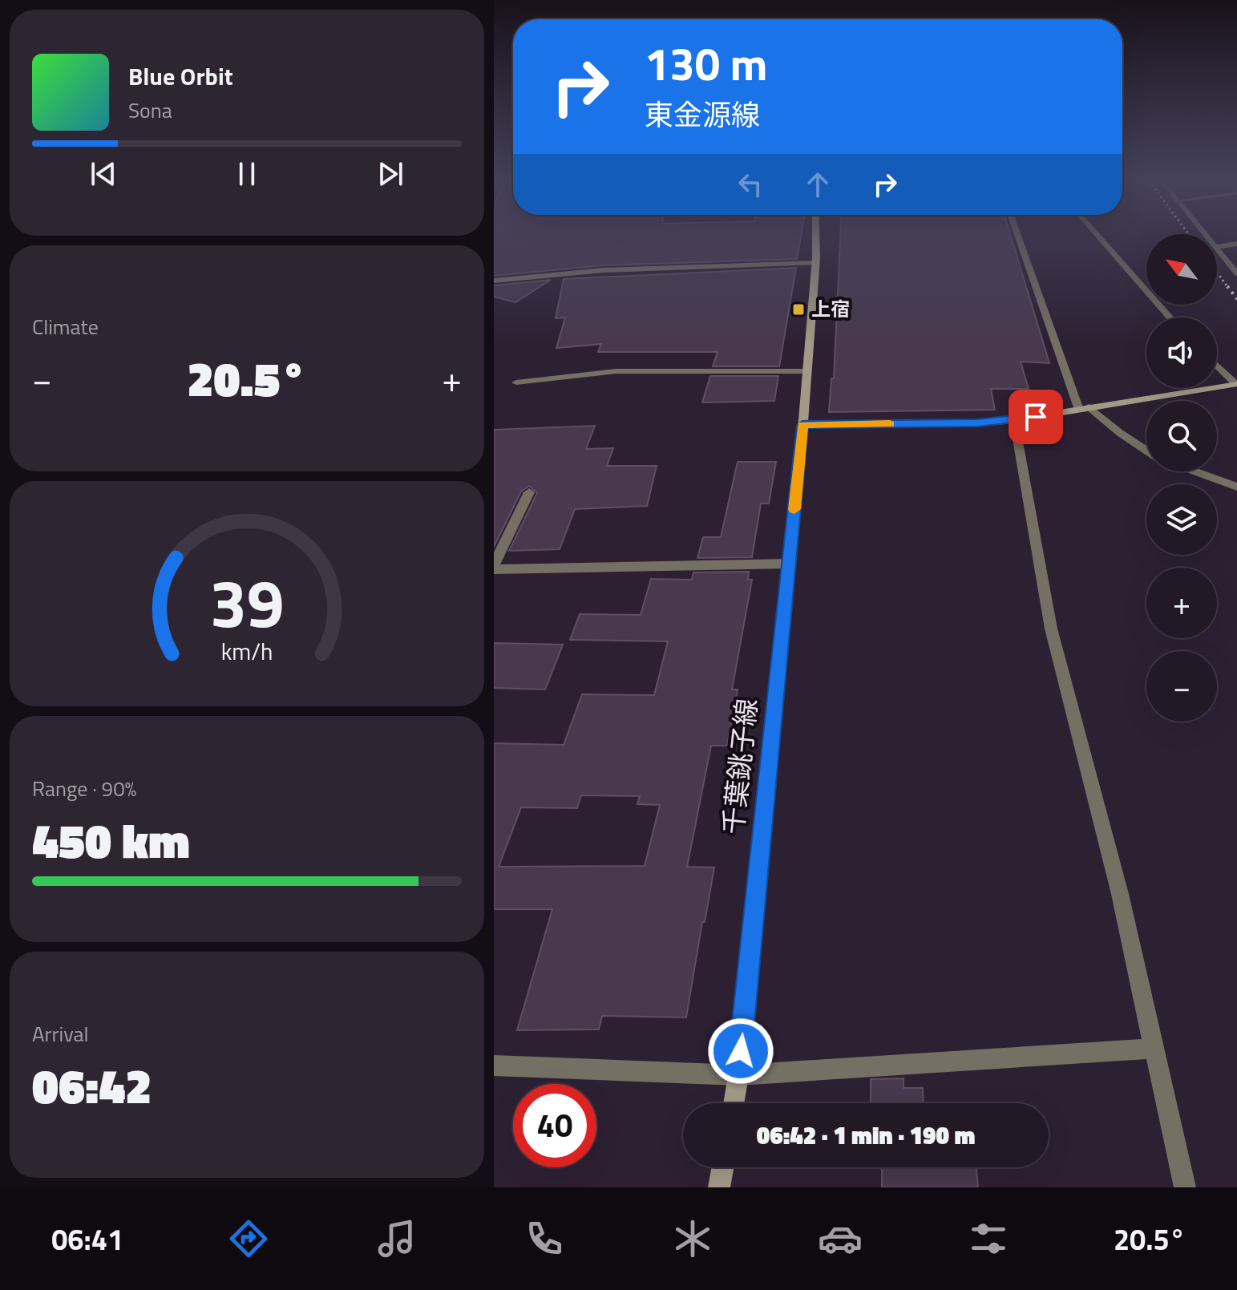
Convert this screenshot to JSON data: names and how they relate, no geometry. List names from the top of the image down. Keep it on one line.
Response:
{"streets":{"main road":["千葉銚子線"]},"places":{"transit":["上宿"]},"north":"top left","page":{"turn":["130 m","東金源線"],"song":["Blue Orbit","Sona"],"map_buttons":["+","−"],"tile":["Climate",["Range · 90%","450 km"],["Arrival","06:42"]],"heat":["−","20.5°","+"],"limit":"40","trip":"06:42 · 1 min · 190 m","tabs":["06:41","20.5°"],"gauge":["39","km/h"]}}
